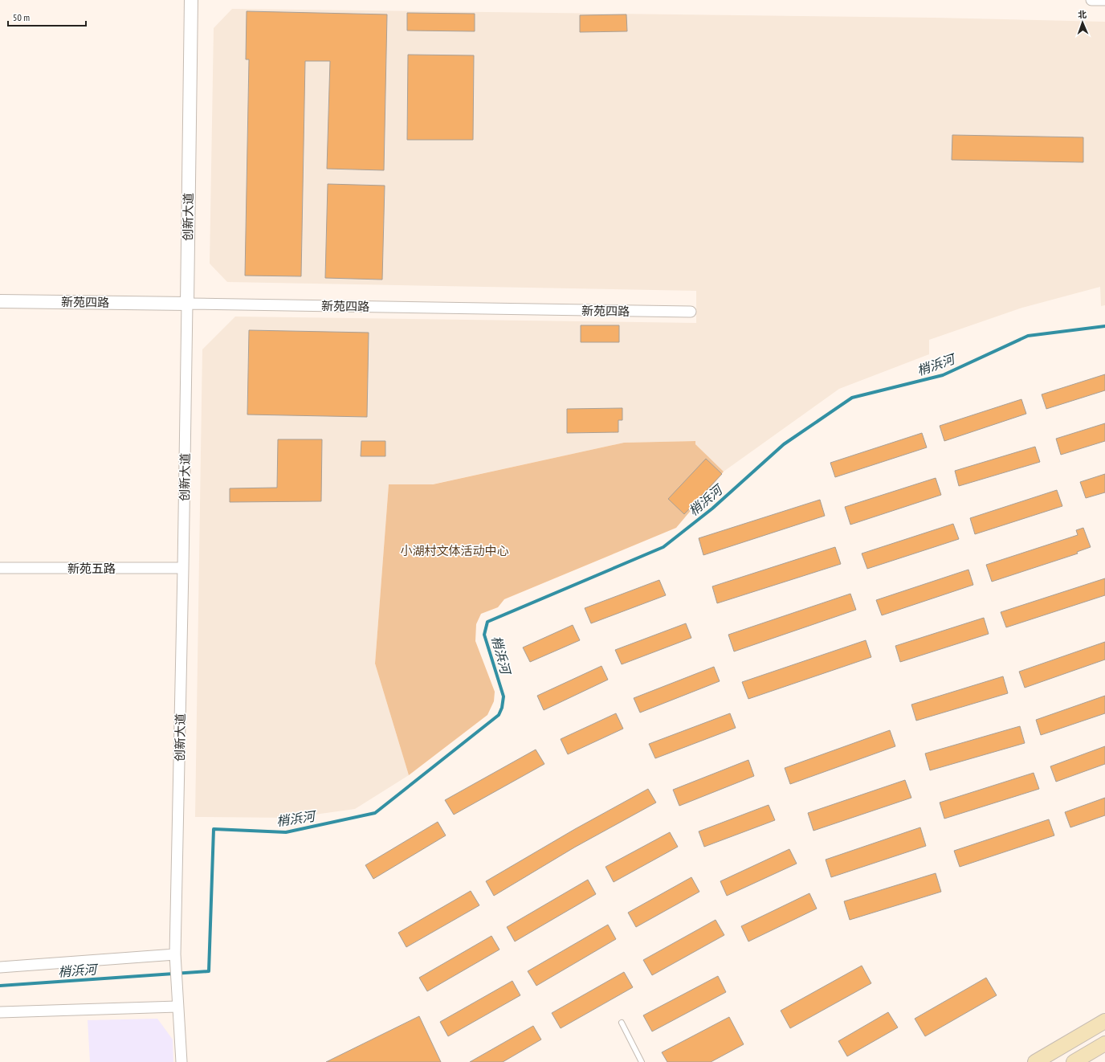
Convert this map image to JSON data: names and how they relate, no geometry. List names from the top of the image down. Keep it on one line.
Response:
{"streets":{"street":["创新大道","新苑四路","新苑五路"]},"crossings":[["创新大道","新苑四路"],["创新大道","新苑五路"]],"water":["梢浜河"],"parks":["小湖村文体活动中心"],"scale_bar":"50 m","north":"top"}
